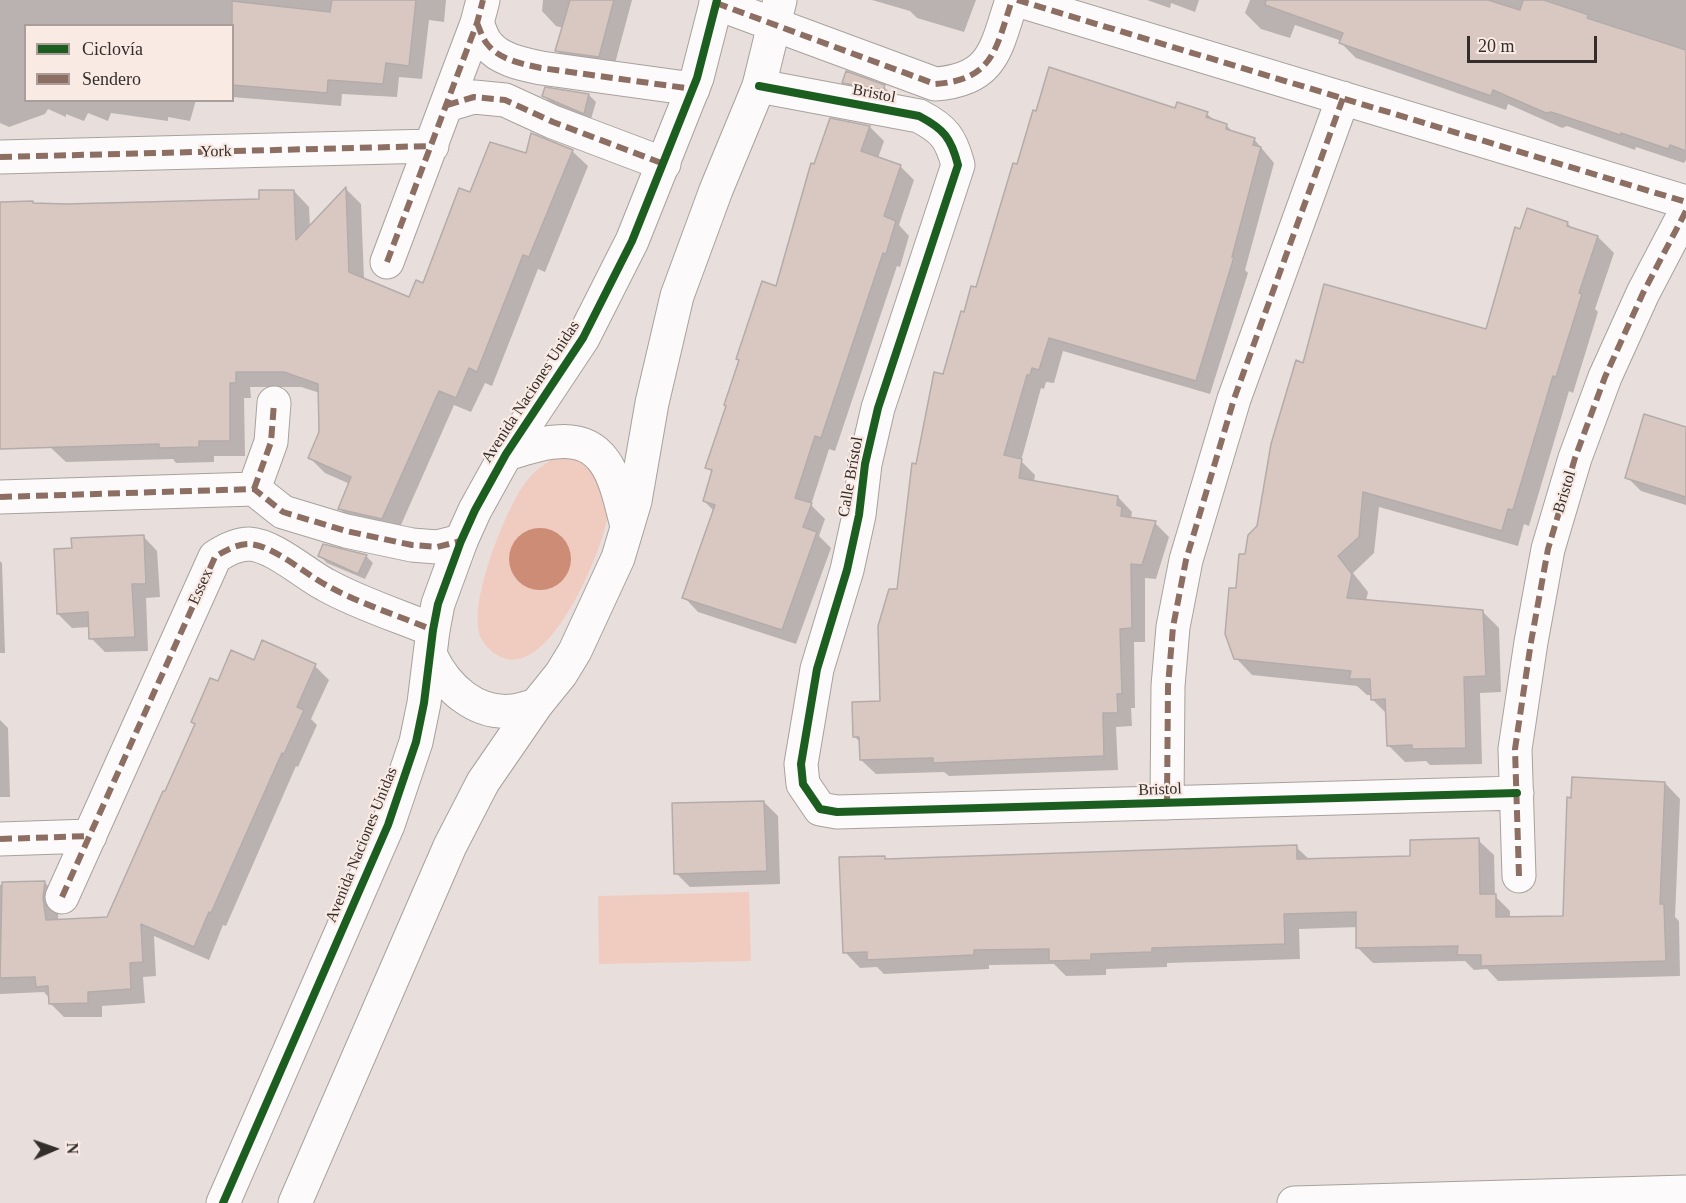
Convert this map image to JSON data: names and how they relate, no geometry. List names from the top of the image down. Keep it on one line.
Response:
{"streets":{"street":["Bristol","York","Avenida Naciones Unidas","Calle Brístol","Essex"]},"crossings":[["Bristol","Avenida Naciones Unidas"],["Bristol","Calle Brístol"],["Avenida Naciones Unidas","Essex"]],"legend":["Ciclovía","Sendero"],"scale_bar":"20 m","north":"right"}
